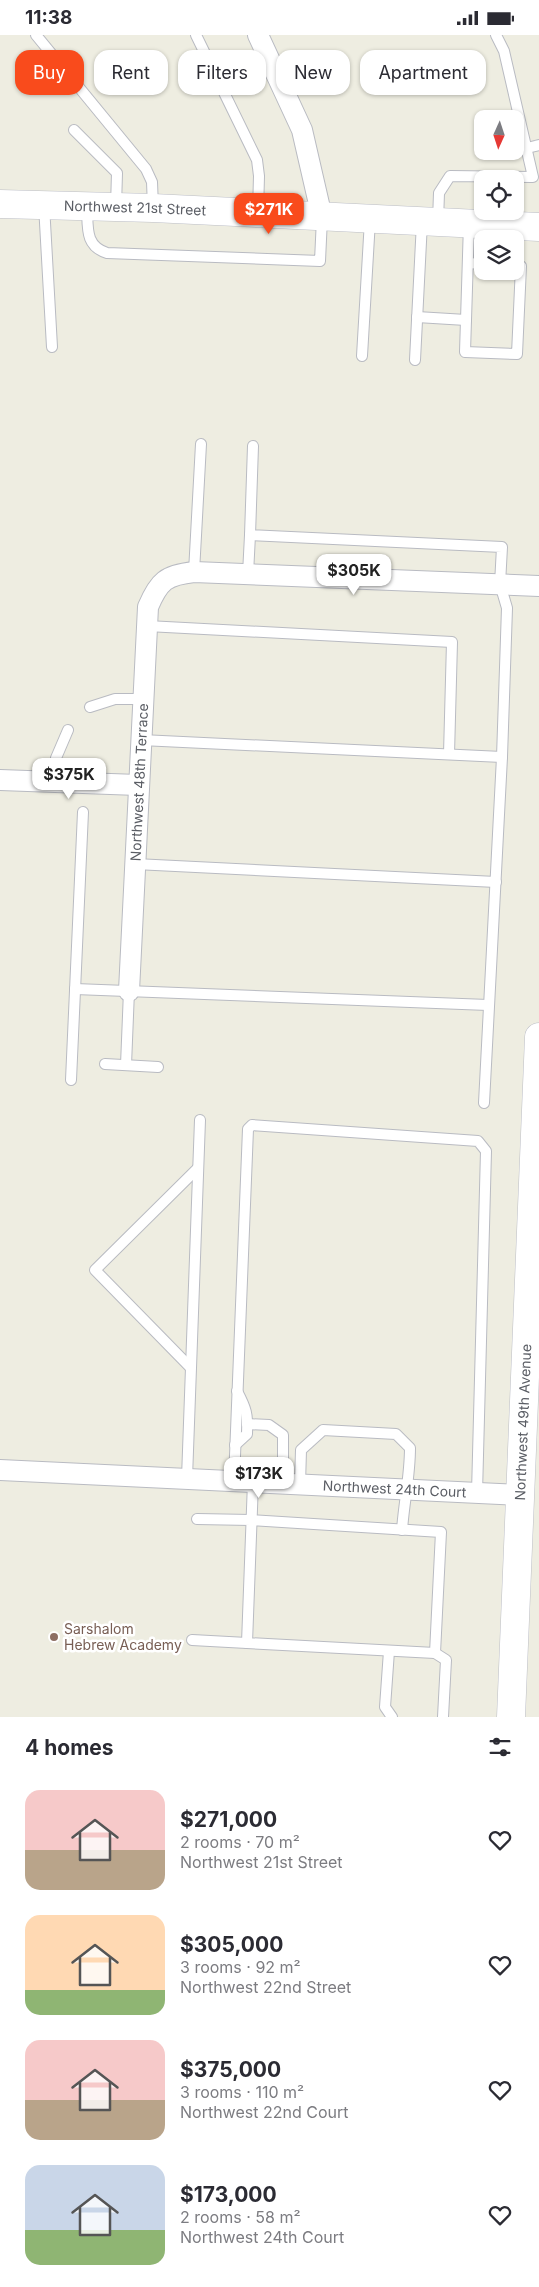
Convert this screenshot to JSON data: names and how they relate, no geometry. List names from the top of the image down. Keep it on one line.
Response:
{"streets":{"street":["Northwest 21st Street","Northwest 48th Terrace","Northwest 49th Avenue","Northwest 24th Court"]},"crossings":[["Northwest 49th Avenue","Northwest 24th Court"]],"places":["Sarshalom Hebrew Academy"],"north":"bottom","page":{"status":"11:38","chip":["Buy","Rent","Filters","New","Apartment"],"price":["$271K","$305K","$375K","$173K"],"heading":"4 homes","list":[{"name":"$271,000","note":"2 rooms · 70 m² · Northwest 21st Street"},{"name":"$305,000","note":"3 rooms · 92 m² · Northwest 22nd Street"},{"name":"$375,000","note":"3 rooms · 110 m² · Northwest 22nd Court"},{"name":"$173,000","note":"2 rooms · 58 m² · Northwest 24th Court"}]}}
